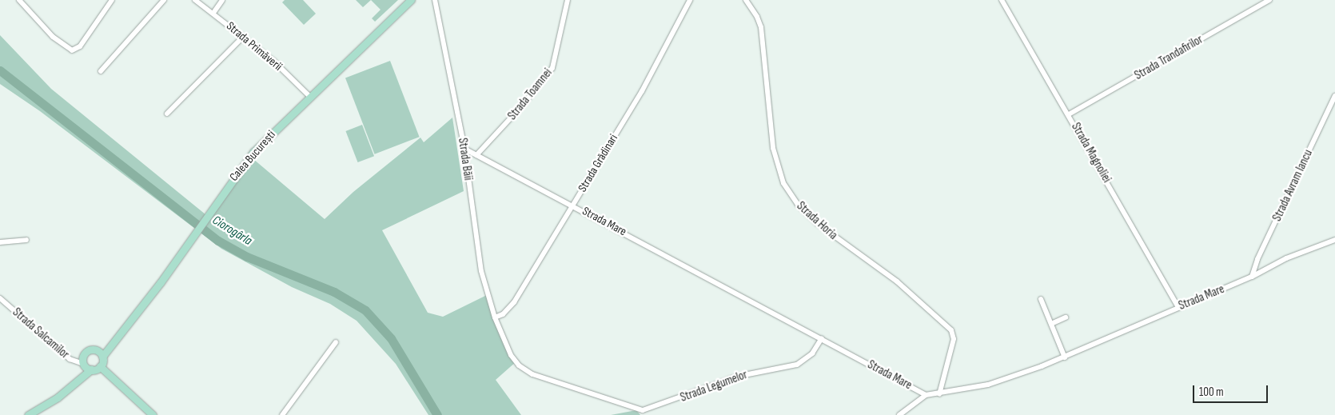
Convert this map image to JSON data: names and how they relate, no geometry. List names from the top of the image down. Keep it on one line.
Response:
{"streets":{"main road":["Calea București"],"street":["Strada Primăverii","Strada Trandafirilor","Strada Toamnei","Strada Magnoliei","Strada Băii","Strada Grădinari","Strada Avram Iancu","Strada Horia","Strada Mare","Strada Salcamilor","Strada Legumelor"]},"crossings":[["Strada Primăverii","Calea București"],["Strada Trandafirilor","Strada Magnoliei"],["Strada Toamnei","Strada Mare"],["Strada Magnoliei","Strada Mare"],["Calea București","Strada Salcamilor"],["Strada Băii","Strada Grădinari"],["Strada Băii","Strada Mare"],["Strada Băii","Strada Legumelor"],["Strada Grădinari","Strada Mare"],["Strada Avram Iancu","Strada Mare"],["Strada Horia","Strada Mare"],["Strada Mare","Strada Legumelor"]],"water":["Ciorogârla"],"scale_bar":"100 m"}
